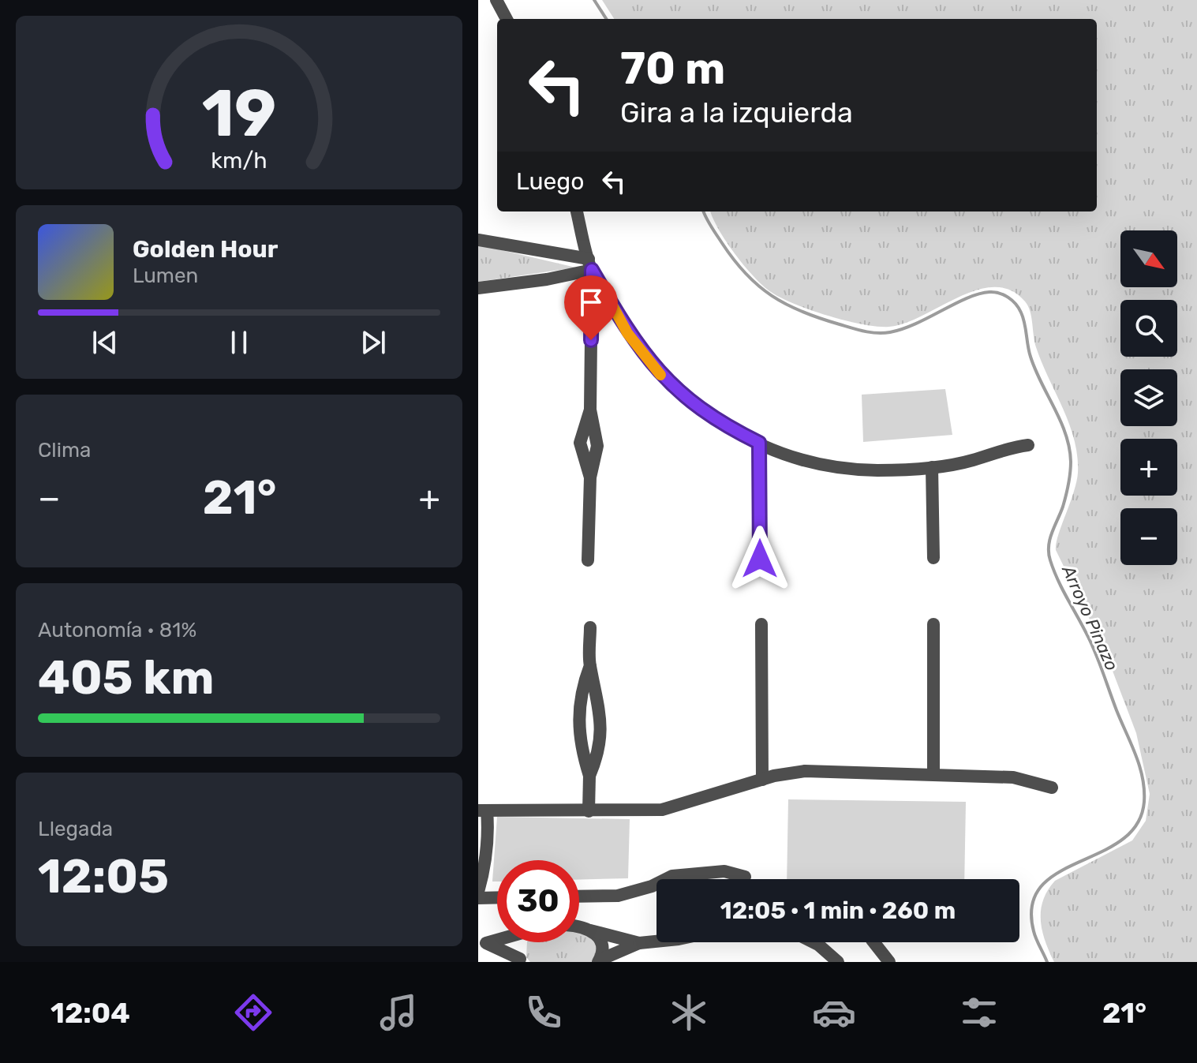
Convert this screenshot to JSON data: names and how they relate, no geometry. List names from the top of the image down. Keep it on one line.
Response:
{"water":["Arroyo Pinazo"],"north":"bottom right","page":{"turn":["70 m","Gira a la izquierda"],"then":"Luego","song":["Golden Hour","Lumen"],"map_buttons":["+","−"],"tile":["Clima",["Autonomía · 81%","405 km"],["Llegada","12:05"]],"heat":["−","21°","+"],"limit":"30","trip":"12:05 · 1 min · 260 m","tabs":["12:04","21°"],"gauge":["19","km/h"]}}
